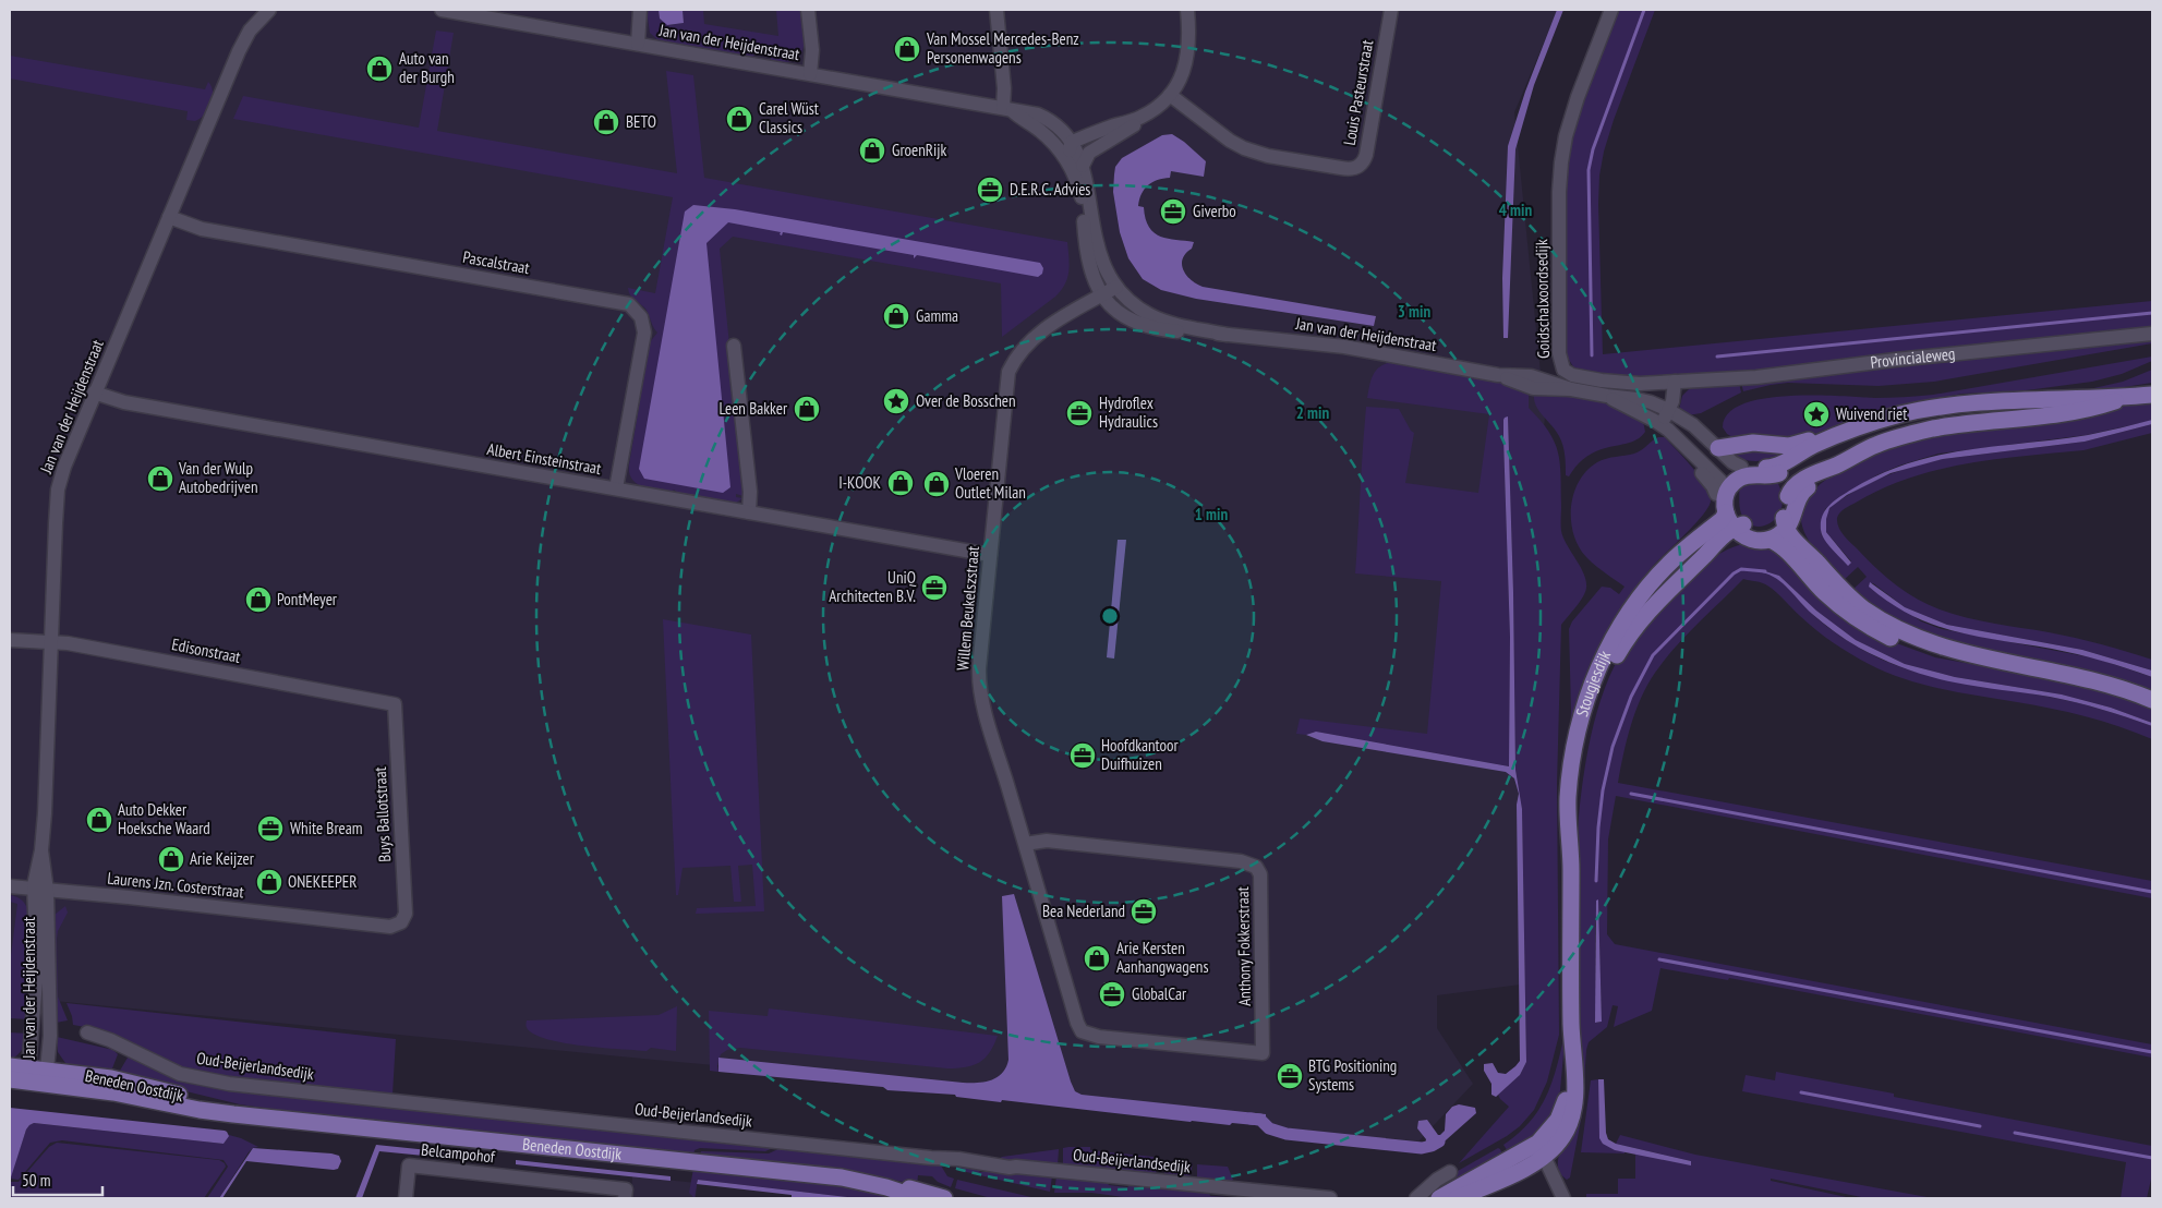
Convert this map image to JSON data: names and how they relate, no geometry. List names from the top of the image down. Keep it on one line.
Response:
{"streets":{"main road":["Stougjesdijk","Beneden Oostdijk"],"street":["Jan van der Heijdenstraat","Louis Pasteurstraat","Pascalstraat","Goidschalxoordsedijk","Provincialeweg","Albert Einsteinstraat","Willem Beukelszstraat","Edisonstraat","Buys Ballotstraat","Laurens Jzn. Costerstraat","Anthony Fokkerstraat","Oud-Beijerlandsedijk","Belcampohof"]},"crossings":[["Jan van der Heijdenstraat","Pascalstraat"],["Jan van der Heijdenstraat","Albert Einsteinstraat"],["Jan van der Heijdenstraat","Willem Beukelszstraat"],["Jan van der Heijdenstraat","Edisonstraat"],["Jan van der Heijdenstraat","Stougjesdijk"],["Jan van der Heijdenstraat","Laurens Jzn. Costerstraat"],["Jan van der Heijdenstraat","Beneden Oostdijk"],["Pascalstraat","Albert Einsteinstraat"],["Goidschalxoordsedijk","Provincialeweg"],["Albert Einsteinstraat","Willem Beukelszstraat"],["Willem Beukelszstraat","Anthony Fokkerstraat"],["Edisonstraat","Buys Ballotstraat"],["Buys Ballotstraat","Laurens Jzn. Costerstraat"]],"places":{"shop":["Van Mossel Mercedes-Benz Personenwagens","Auto van der Burgh","Carel Wüst Classics","BETO","GroenRijk","Gamma","Leen Bakker","Van der Wulp Autobedrijven","I-KOOK","Vloeren Outlet Milan","PontMeyer","Auto Dekker Hoeksche Waard","Arie Keijzer","ONEKEEPER","Arie Kersten Aanhangwagens"],"office":["D.E.R.C. Advies","Giverbo","Hydroflex Hydraulics","UniQ Architecten B.V.","Hoofdkantoor Duifhuizen","White Bream","Bea Nederland","GlobalCar","BTG Positioning Systems"],"place":["Over de Bosschen","Wuivend riet"]},"scale_bar":"50 m","rings":["4 min","3 min","2 min","1 min"]}
